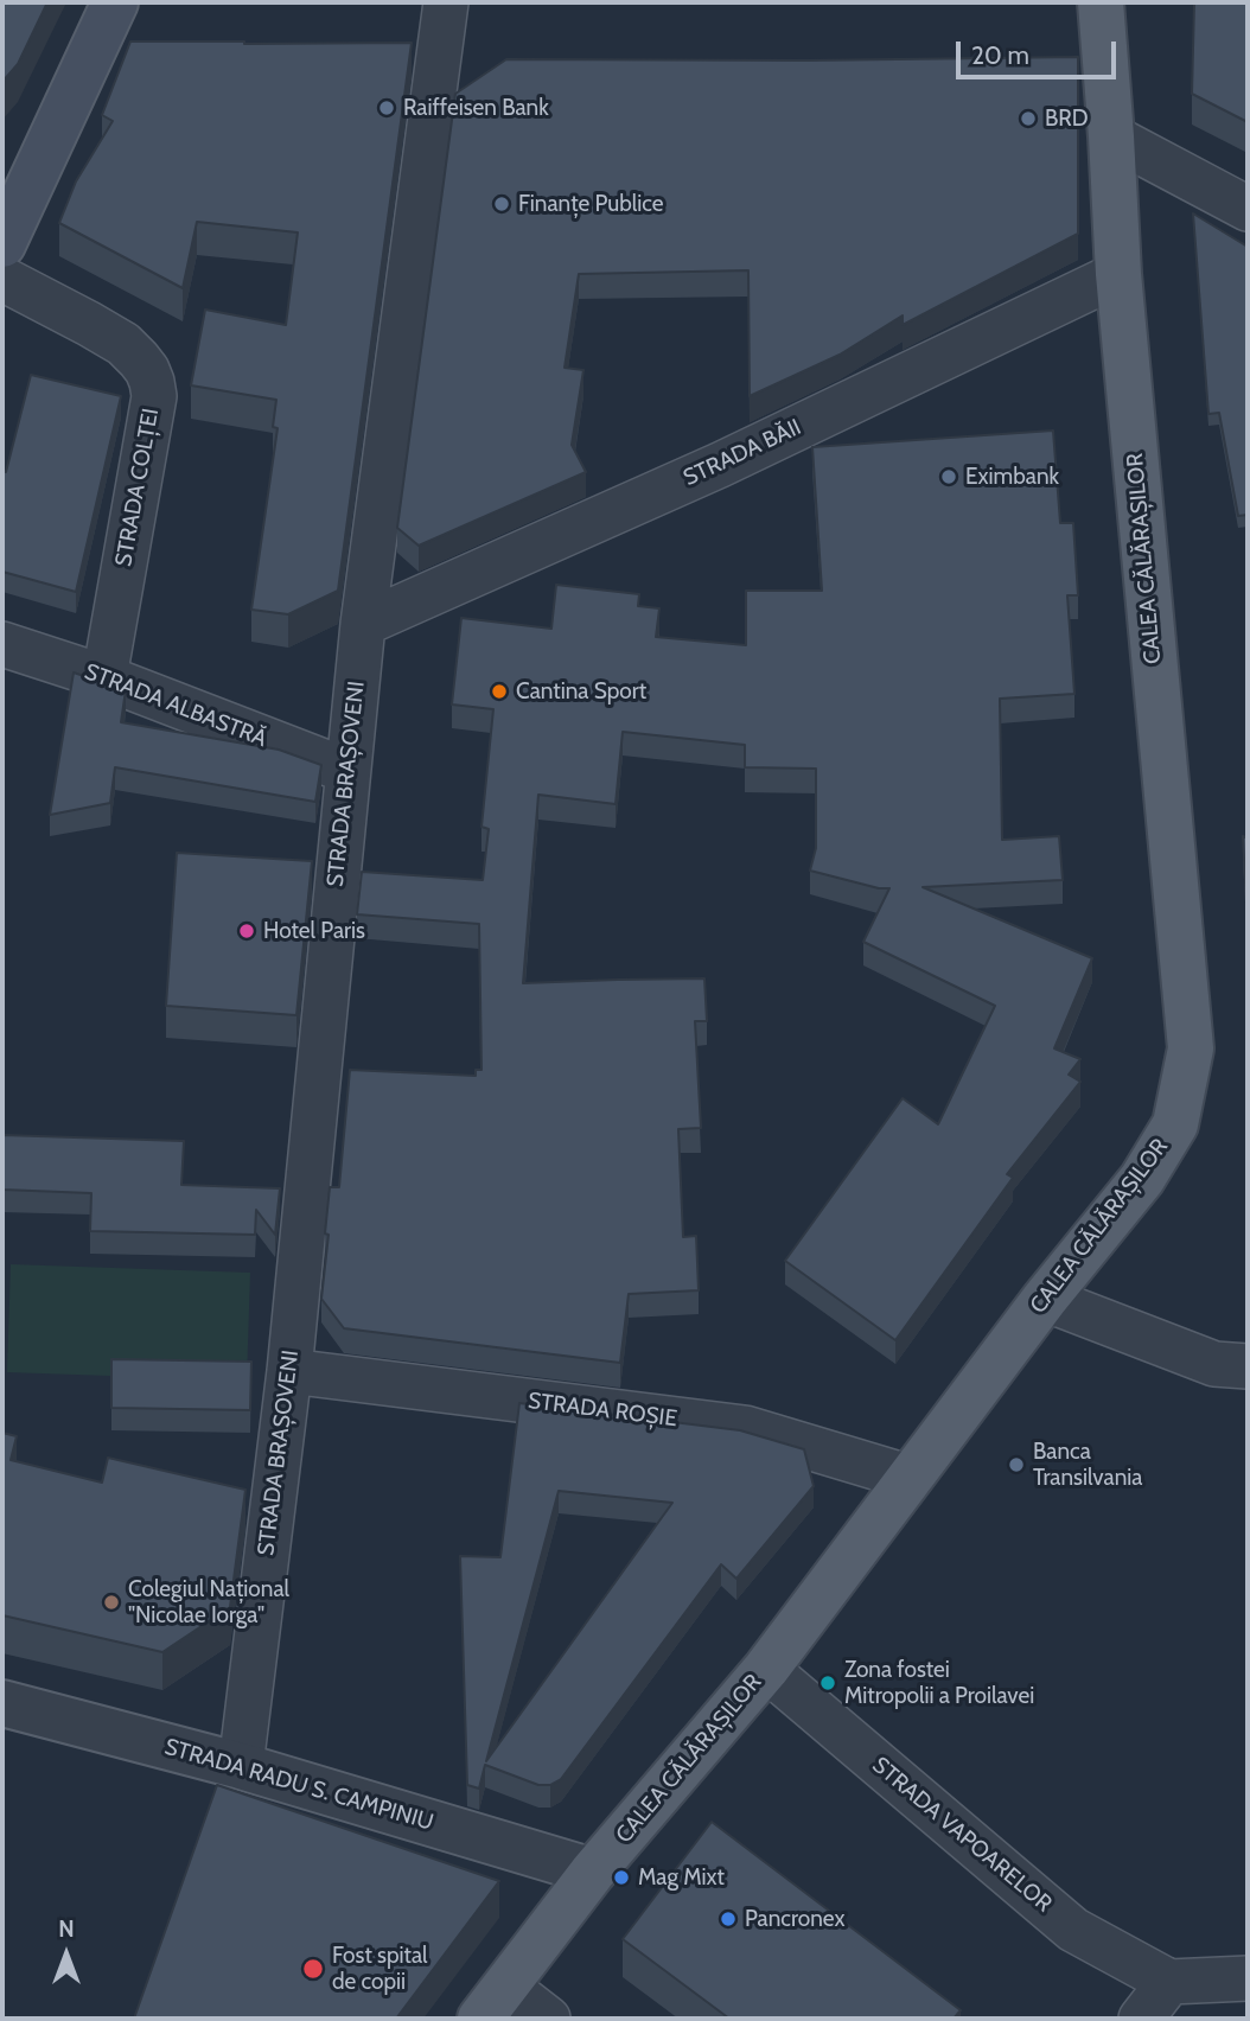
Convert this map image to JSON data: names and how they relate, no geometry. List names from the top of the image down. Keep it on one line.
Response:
{"streets":{"main road":["CALEA CĂLĂRAȘILOR"],"street":["STRADA BĂII","STRADA COLȚEI","STRADA ALBASTRĂ","STRADA BRAȘOVENI","STRADA ROȘIE","STRADA RADU S. CAMPINIU","STRADA VAPOARELOR"]},"crossings":[["STRADA BĂII","CALEA CĂLĂRAȘILOR"],["STRADA BĂII","STRADA BRAȘOVENI"],["STRADA COLȚEI","STRADA ALBASTRĂ"],["CALEA CĂLĂRAȘILOR","STRADA ROȘIE"],["CALEA CĂLĂRAȘILOR","STRADA RADU S. CAMPINIU"],["CALEA CĂLĂRAȘILOR","STRADA VAPOARELOR"],["STRADA ALBASTRĂ","STRADA BRAȘOVENI"],["STRADA BRAȘOVENI","STRADA ROȘIE"],["STRADA BRAȘOVENI","STRADA RADU S. CAMPINIU"]],"places":["Raiffeisen Bank","BRD","Finanțe Publice","Eximbank","Cantina Sport","Hotel Paris","Banca Transilvania","Colegiul Național \"Nicolae Iorga\"","Zona fostei Mitropolii a Proilavei","Mag Mixt","Pancronex","Fost spital de copii"],"scale_bar":"20 m","north":"top"}
